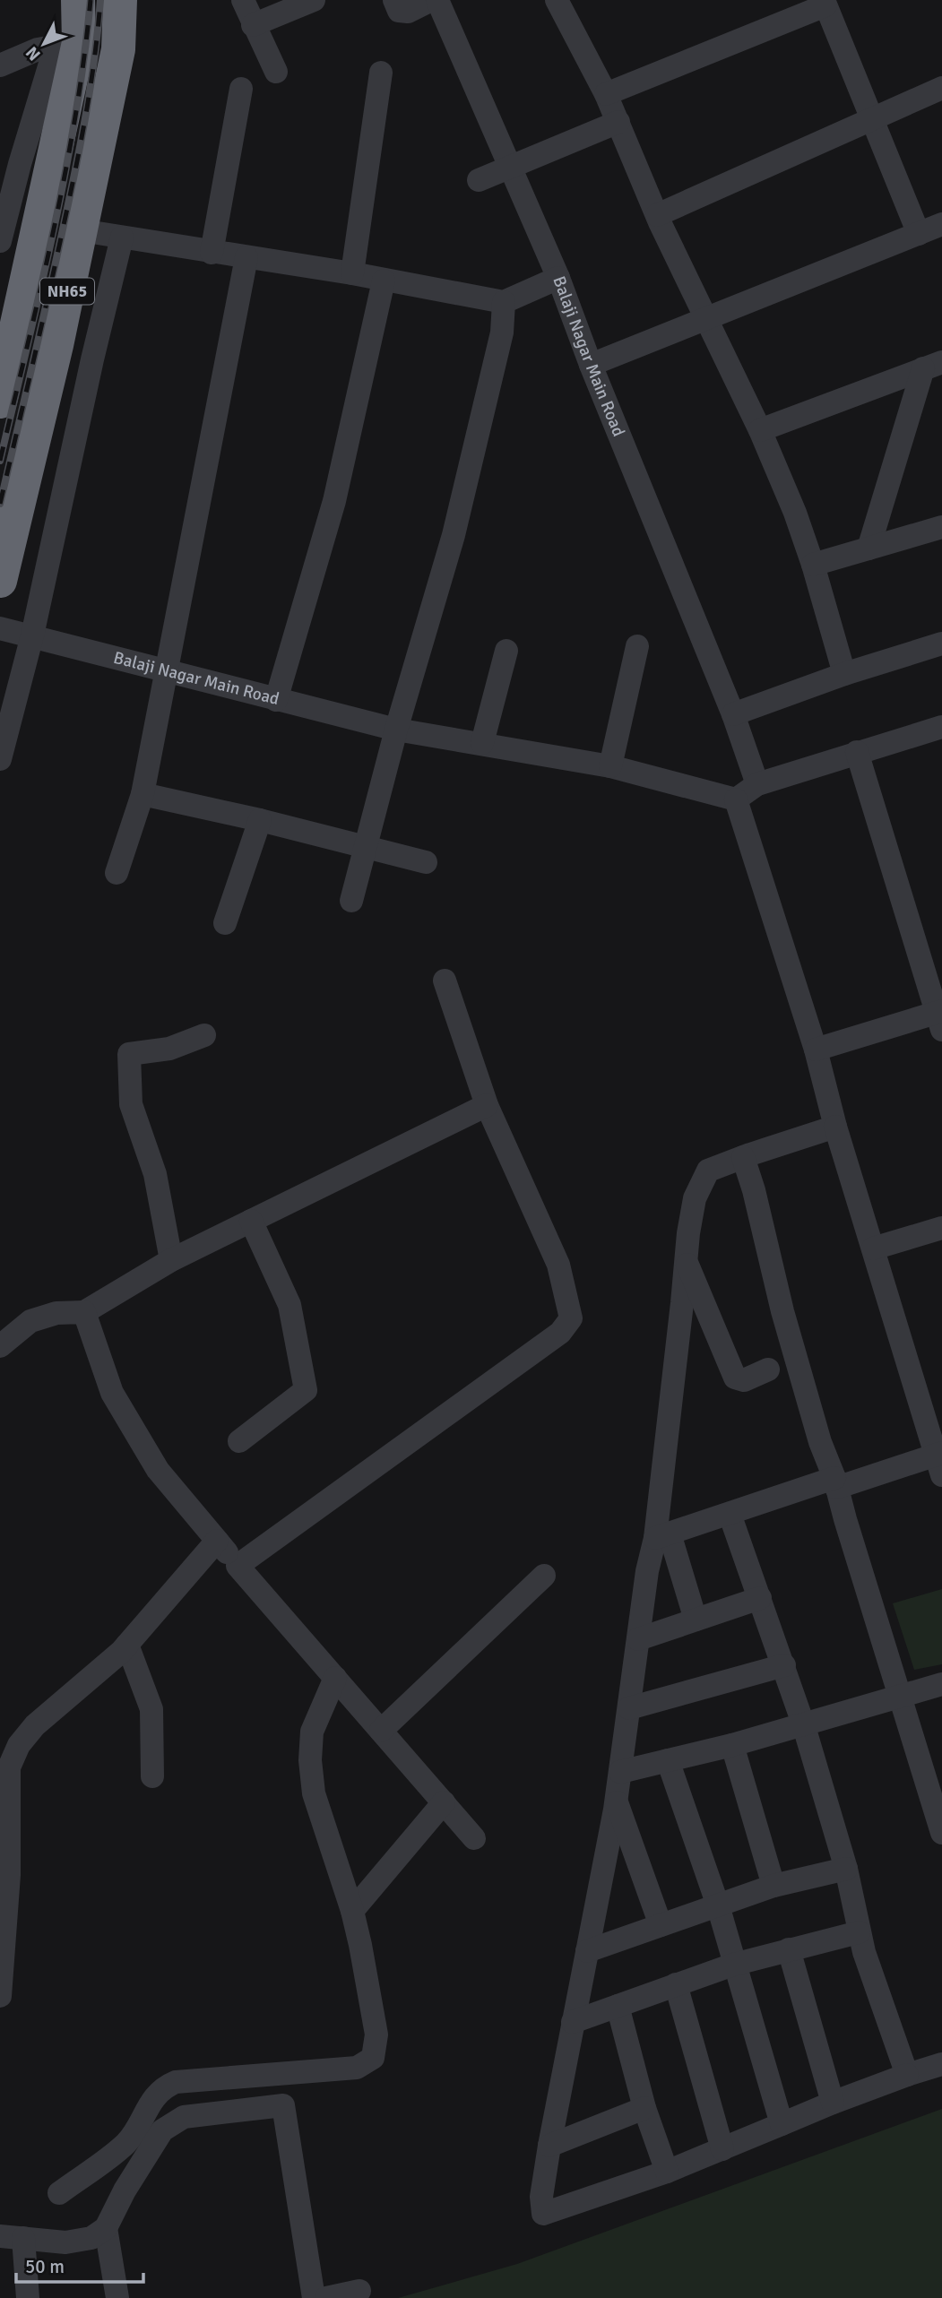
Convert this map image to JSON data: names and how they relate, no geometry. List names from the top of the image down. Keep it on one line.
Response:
{"streets":{"highway":["NH65"],"street":["Balaji Nagar Main Road"]},"scale_bar":"50 m","north":"bottom left"}
